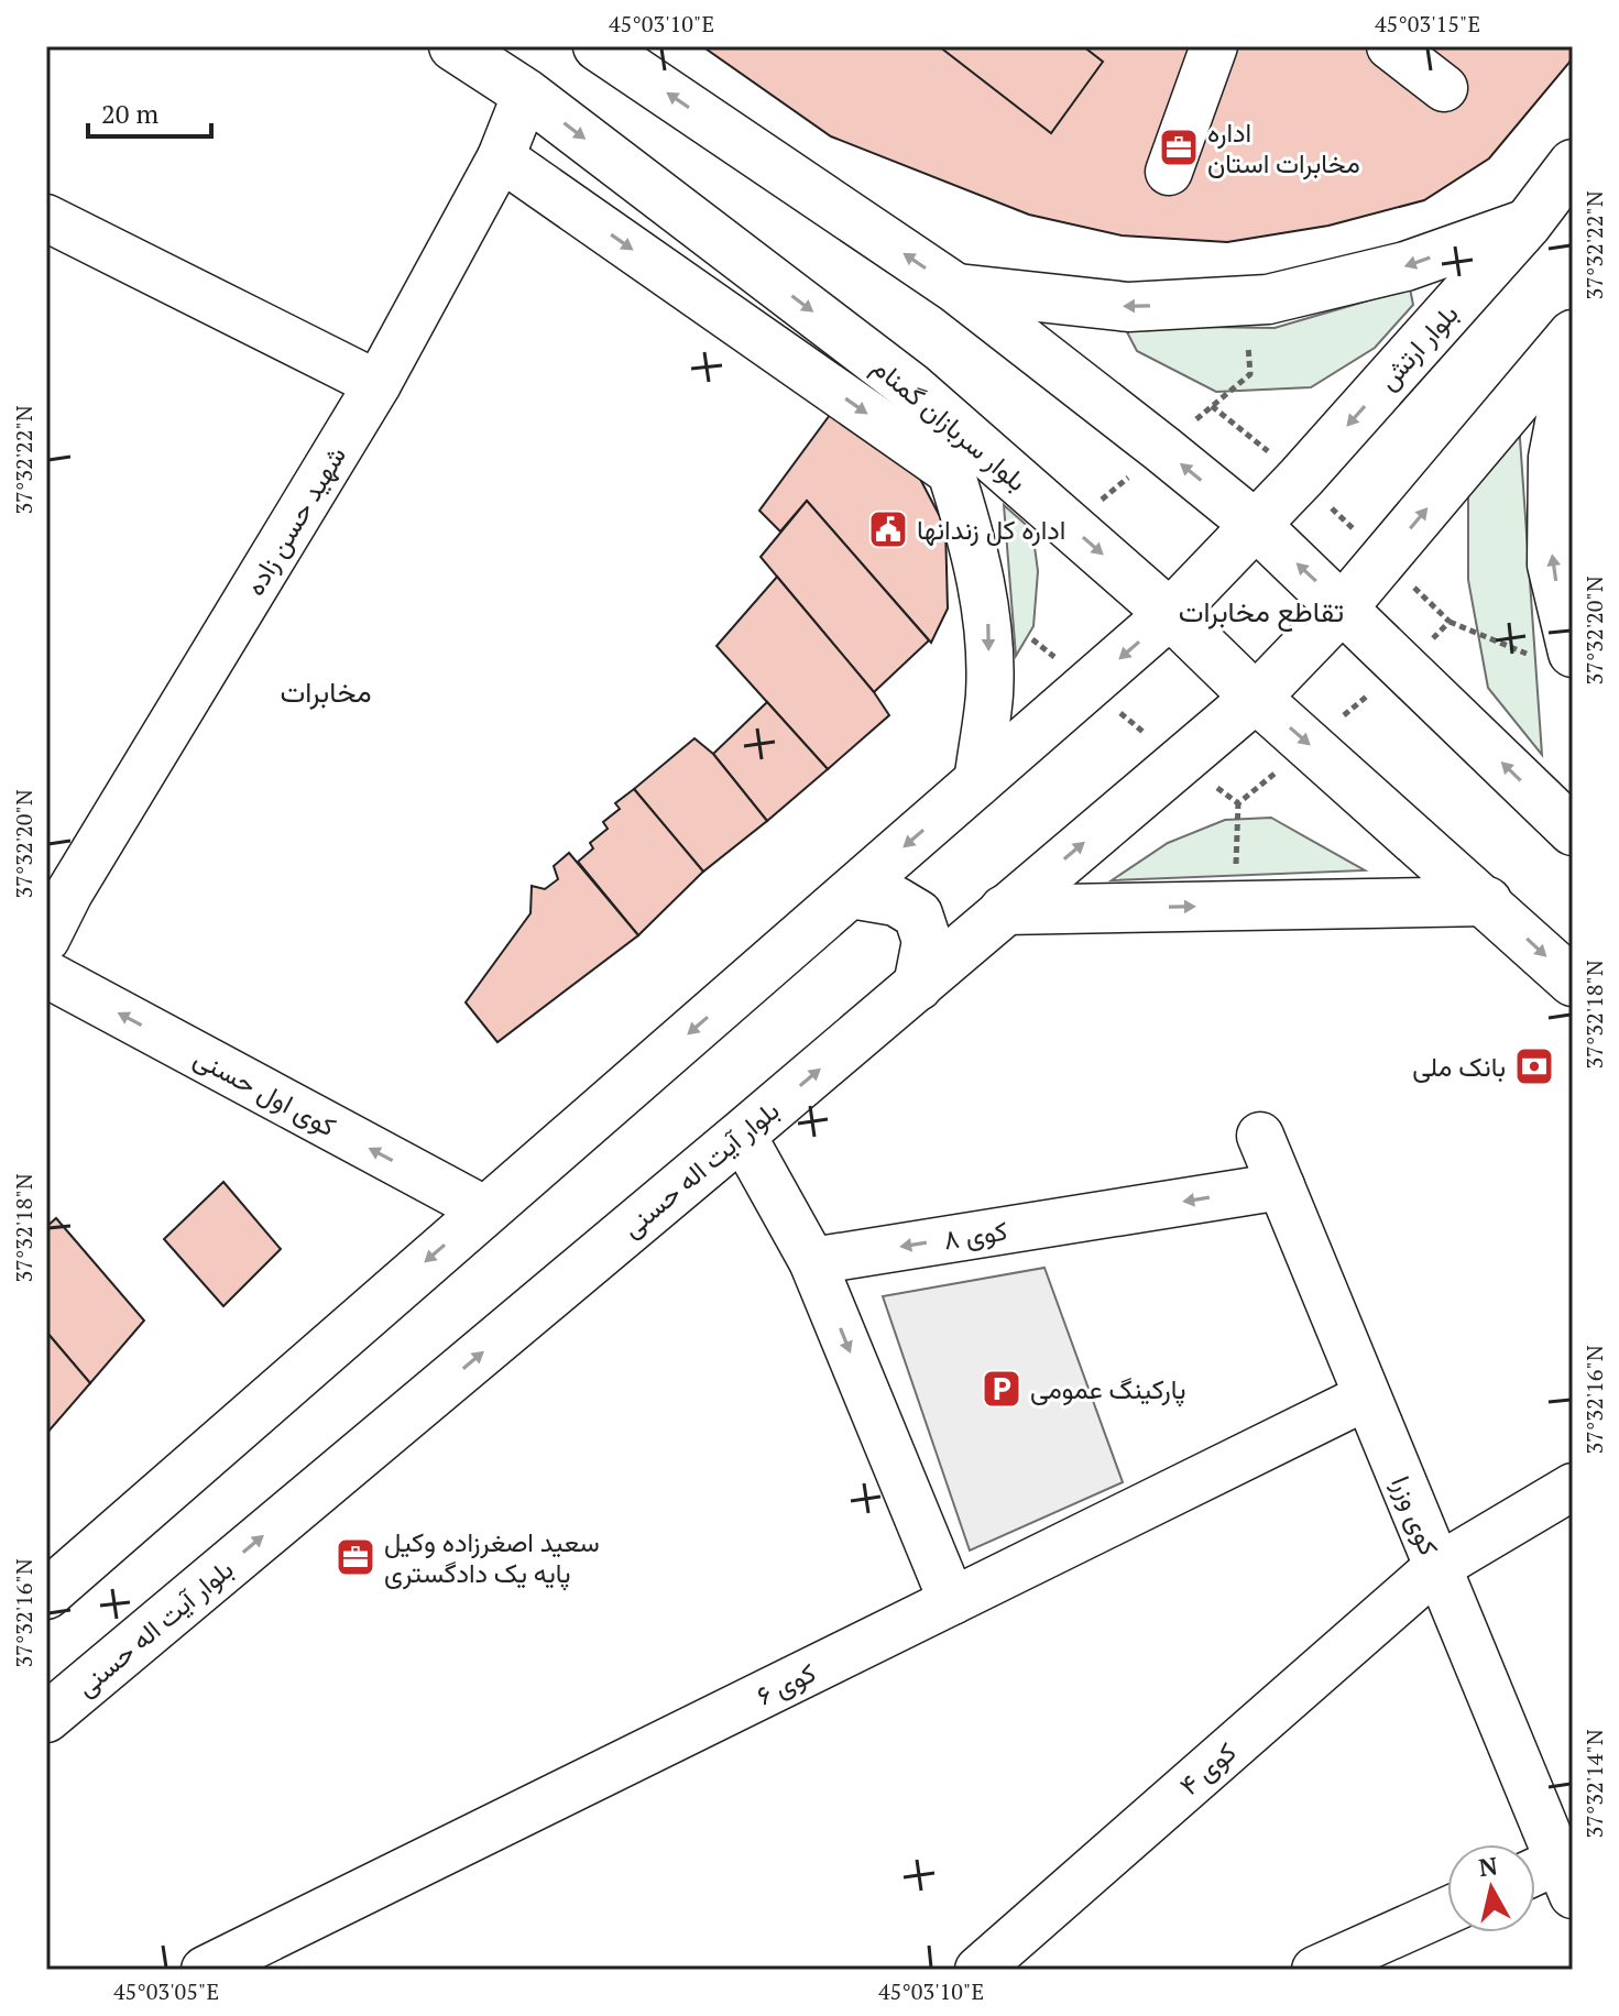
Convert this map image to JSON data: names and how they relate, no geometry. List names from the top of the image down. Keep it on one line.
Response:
{"streets":{"main road":["بلوار ارتش","بلوار سربازان گمنام","بلوار آیت اله حسنی"],"street":["شهید حسن زاده","کوی اول حسنی","کوی ۸","کوی وزرا","کوی ۶","کوی ۴"]},"crossings":[["بلوار سربازان گمنام","شهید حسن زاده"],["بلوار سربازان گمنام","بلوار آیت اله حسنی"],["کوی ۸","کوی وزرا"],["کوی وزرا","کوی ۶"],["کوی وزرا","کوی ۴"]],"one_way":["کوی اول حسنی","کوی ۸"],"districts":["تقاطع مخابرات","مخابرات"],"places":{"office":["اداره مخابرات استان","سعید اصغرزاده وکیل پایه یک دادگستری"],"public building":["اداره کل زندانها"],"bank":["بانک ملى"],"parking":["پارکینگ عمومی"]},"scale_bar":"20 m","north":"top","coordinates":["45°03'10\"E","45°03'15\"E","37°32'22\"N","37°32'20\"N","37°32'18\"N","37°32'16\"N","37°32'14\"N","45°03'05\"E"]}
